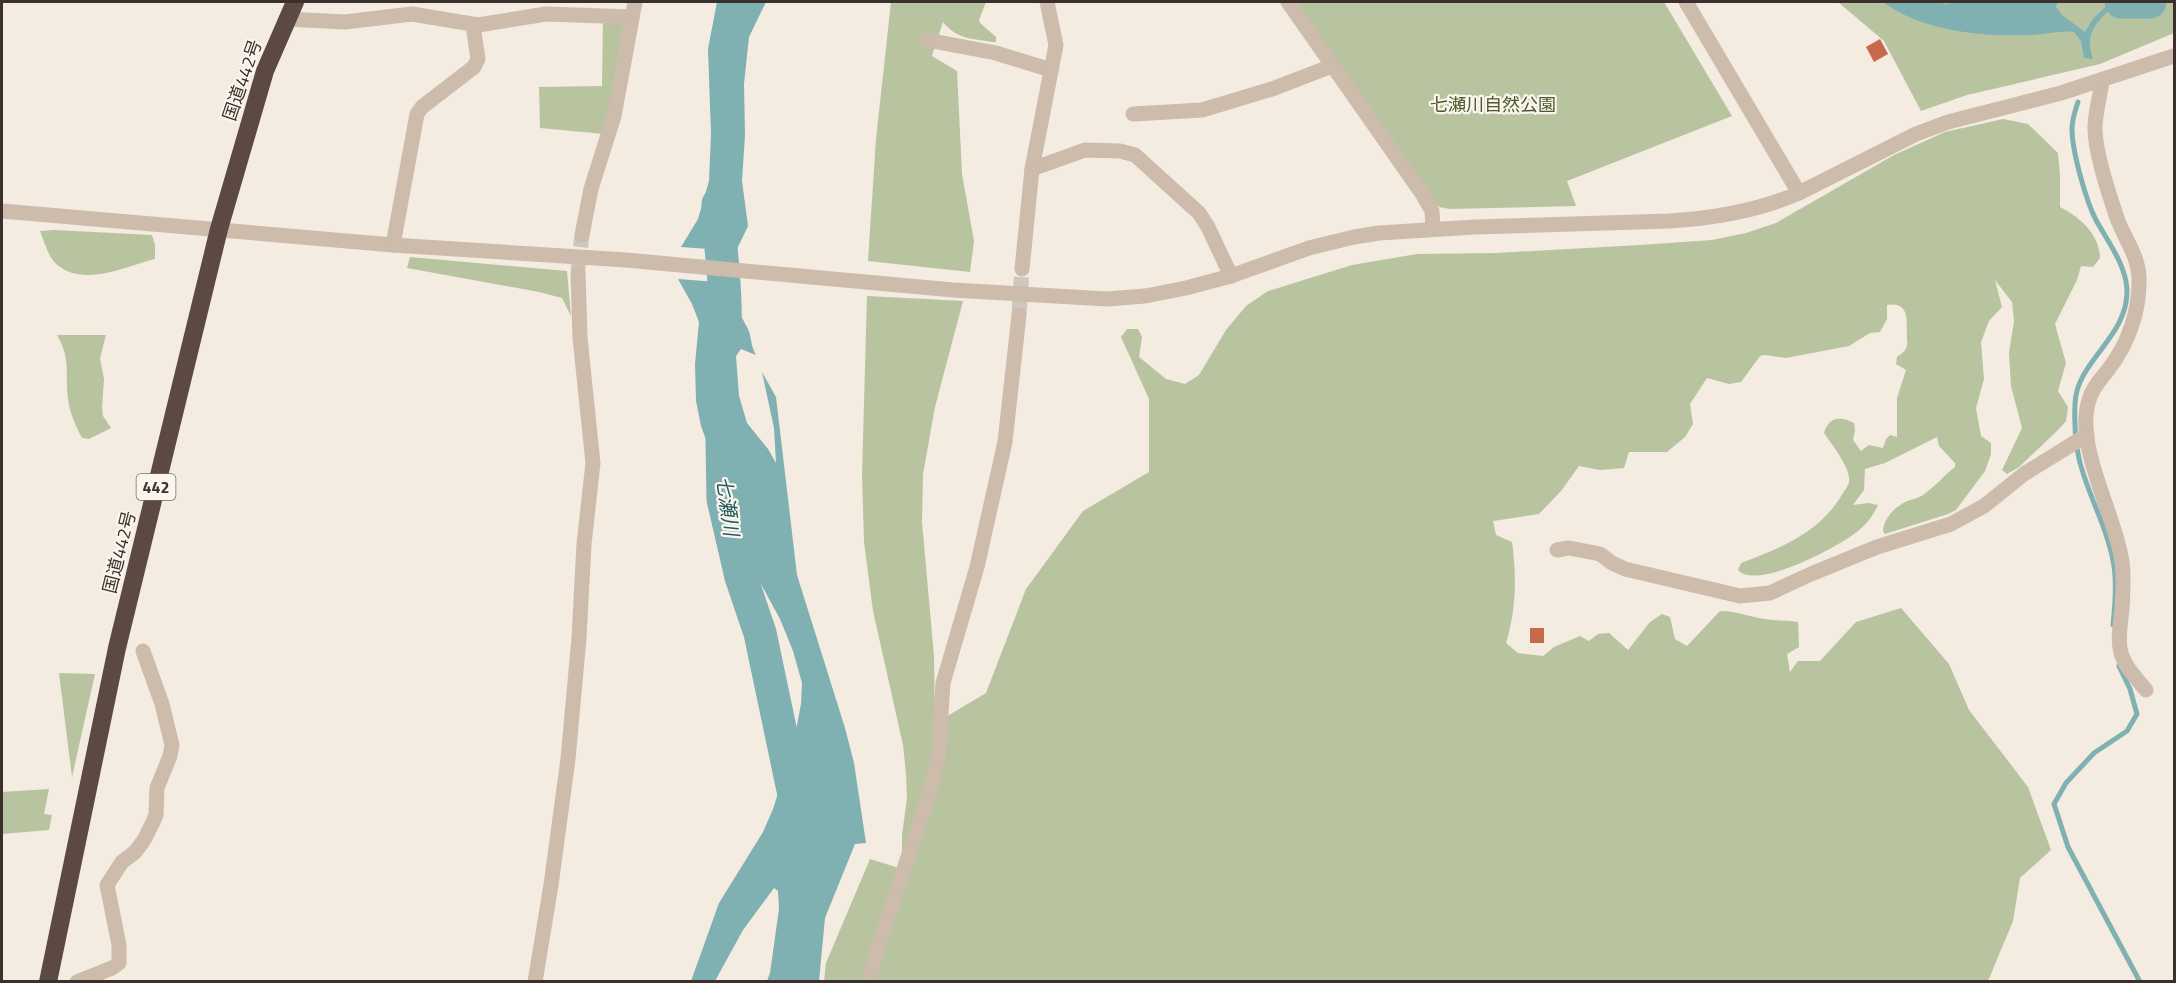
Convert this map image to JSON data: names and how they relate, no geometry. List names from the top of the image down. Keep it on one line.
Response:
{"streets":{"highway":["国道442号","442"]},"water":["七瀬川"],"parks":["七瀬川自然公園"]}
